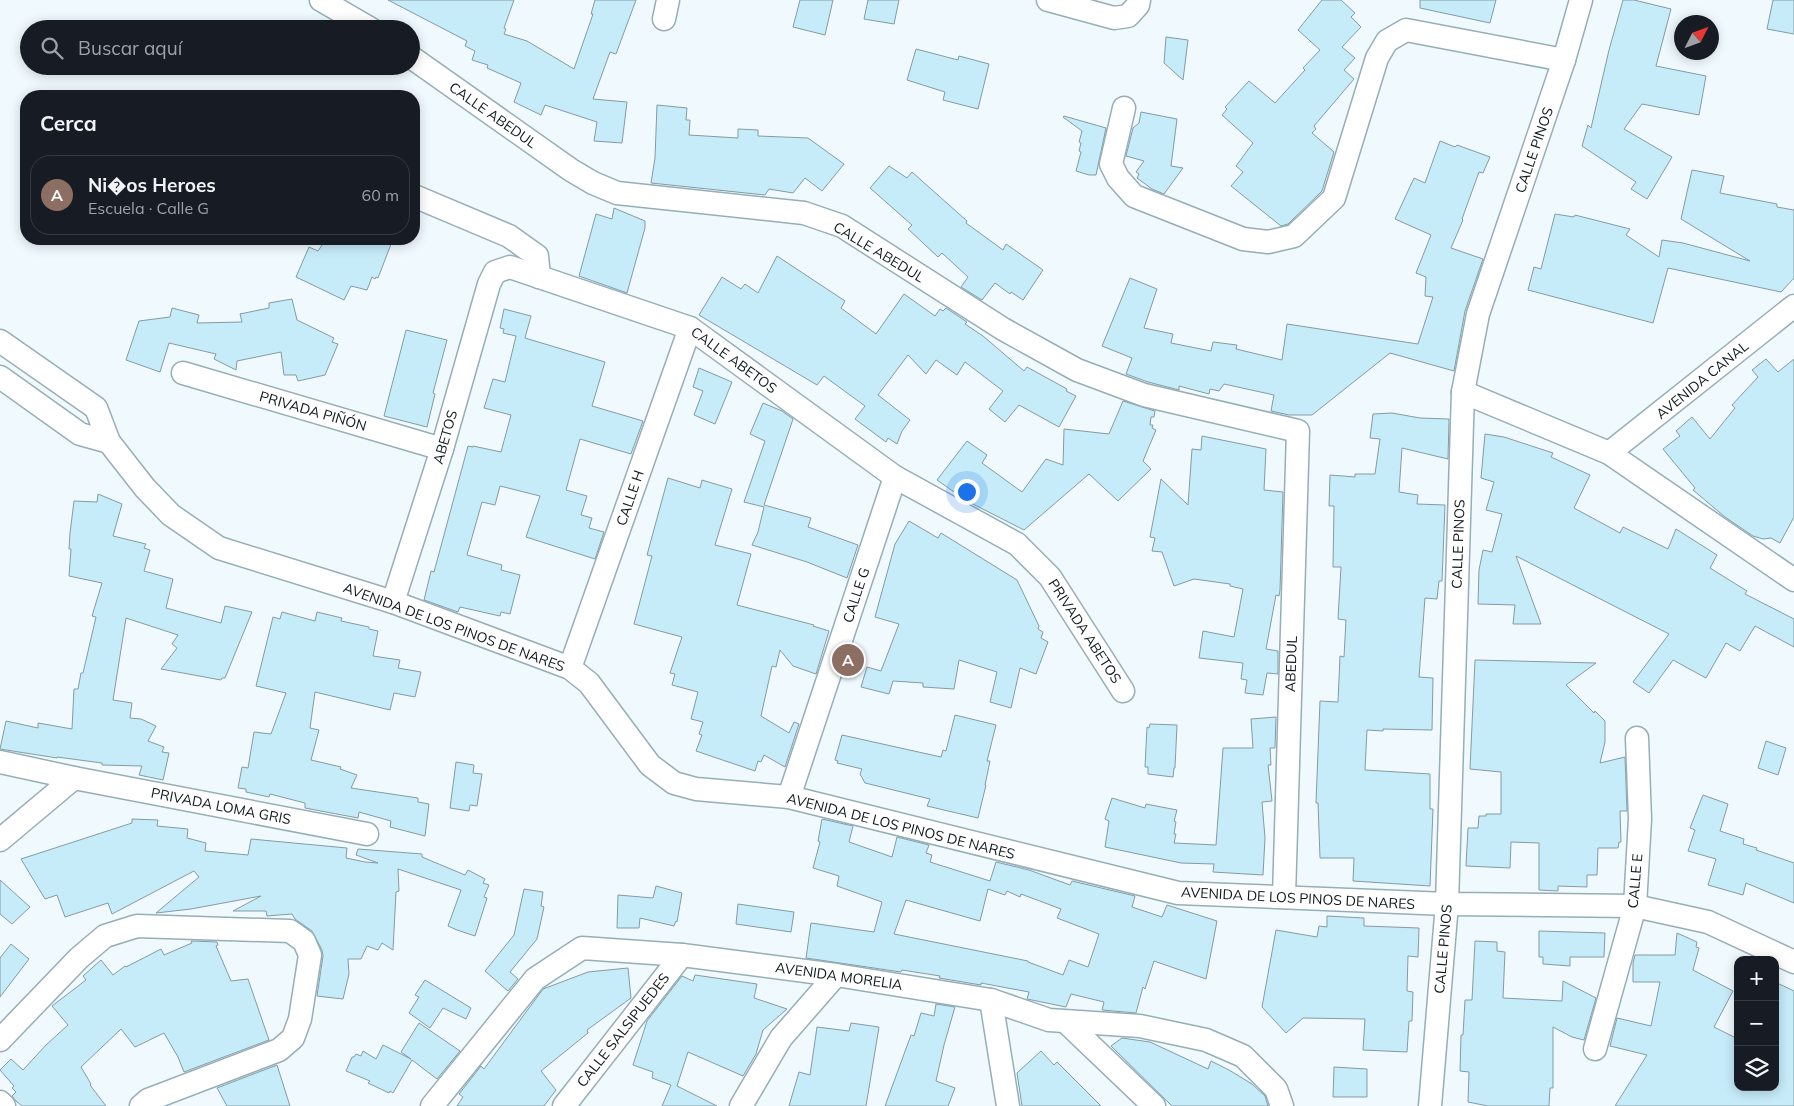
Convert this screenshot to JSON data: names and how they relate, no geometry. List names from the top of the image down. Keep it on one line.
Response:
{"streets":{"street":["CALLE ABEDUL","CALLE PINOS","CALLE ABETOS","AVENIDA CANAL","PRIVADA PIÑÓN","ABETOS","CALLE H","CALLE G","AVENIDA DE LOS PINOS DE NARES","PRIVADA ABETOS","ABEDUL","PRIVADA LOMA GRIS","CALLE E","AVENIDA MORELIA","CALLE SALSIPUEDES"]},"crossings":[["CALLE ABEDUL","ABEDUL"],["CALLE PINOS","AVENIDA DE LOS PINOS DE NARES"],["CALLE ABETOS","ABETOS"],["CALLE ABETOS","CALLE H"],["CALLE ABETOS","CALLE G"],["CALLE ABETOS","PRIVADA ABETOS"],["PRIVADA PIÑÓN","ABETOS"],["ABETOS","AVENIDA DE LOS PINOS DE NARES"],["CALLE H","AVENIDA DE LOS PINOS DE NARES"],["CALLE G","AVENIDA DE LOS PINOS DE NARES"],["CALLE G","PRIVADA ABETOS"],["AVENIDA DE LOS PINOS DE NARES","ABEDUL"],["AVENIDA DE LOS PINOS DE NARES","CALLE E"],["AVENIDA MORELIA","CALLE SALSIPUEDES"]],"north":"top right","page":{"search":"Buscar aquí","heading":"Cerca","list":[{"mark":"A","name":"Ni�os Heroes","note":"Escuela · Calle G","value":"60 m"}],"pins":"A","map_buttons":["+","−"]}}
